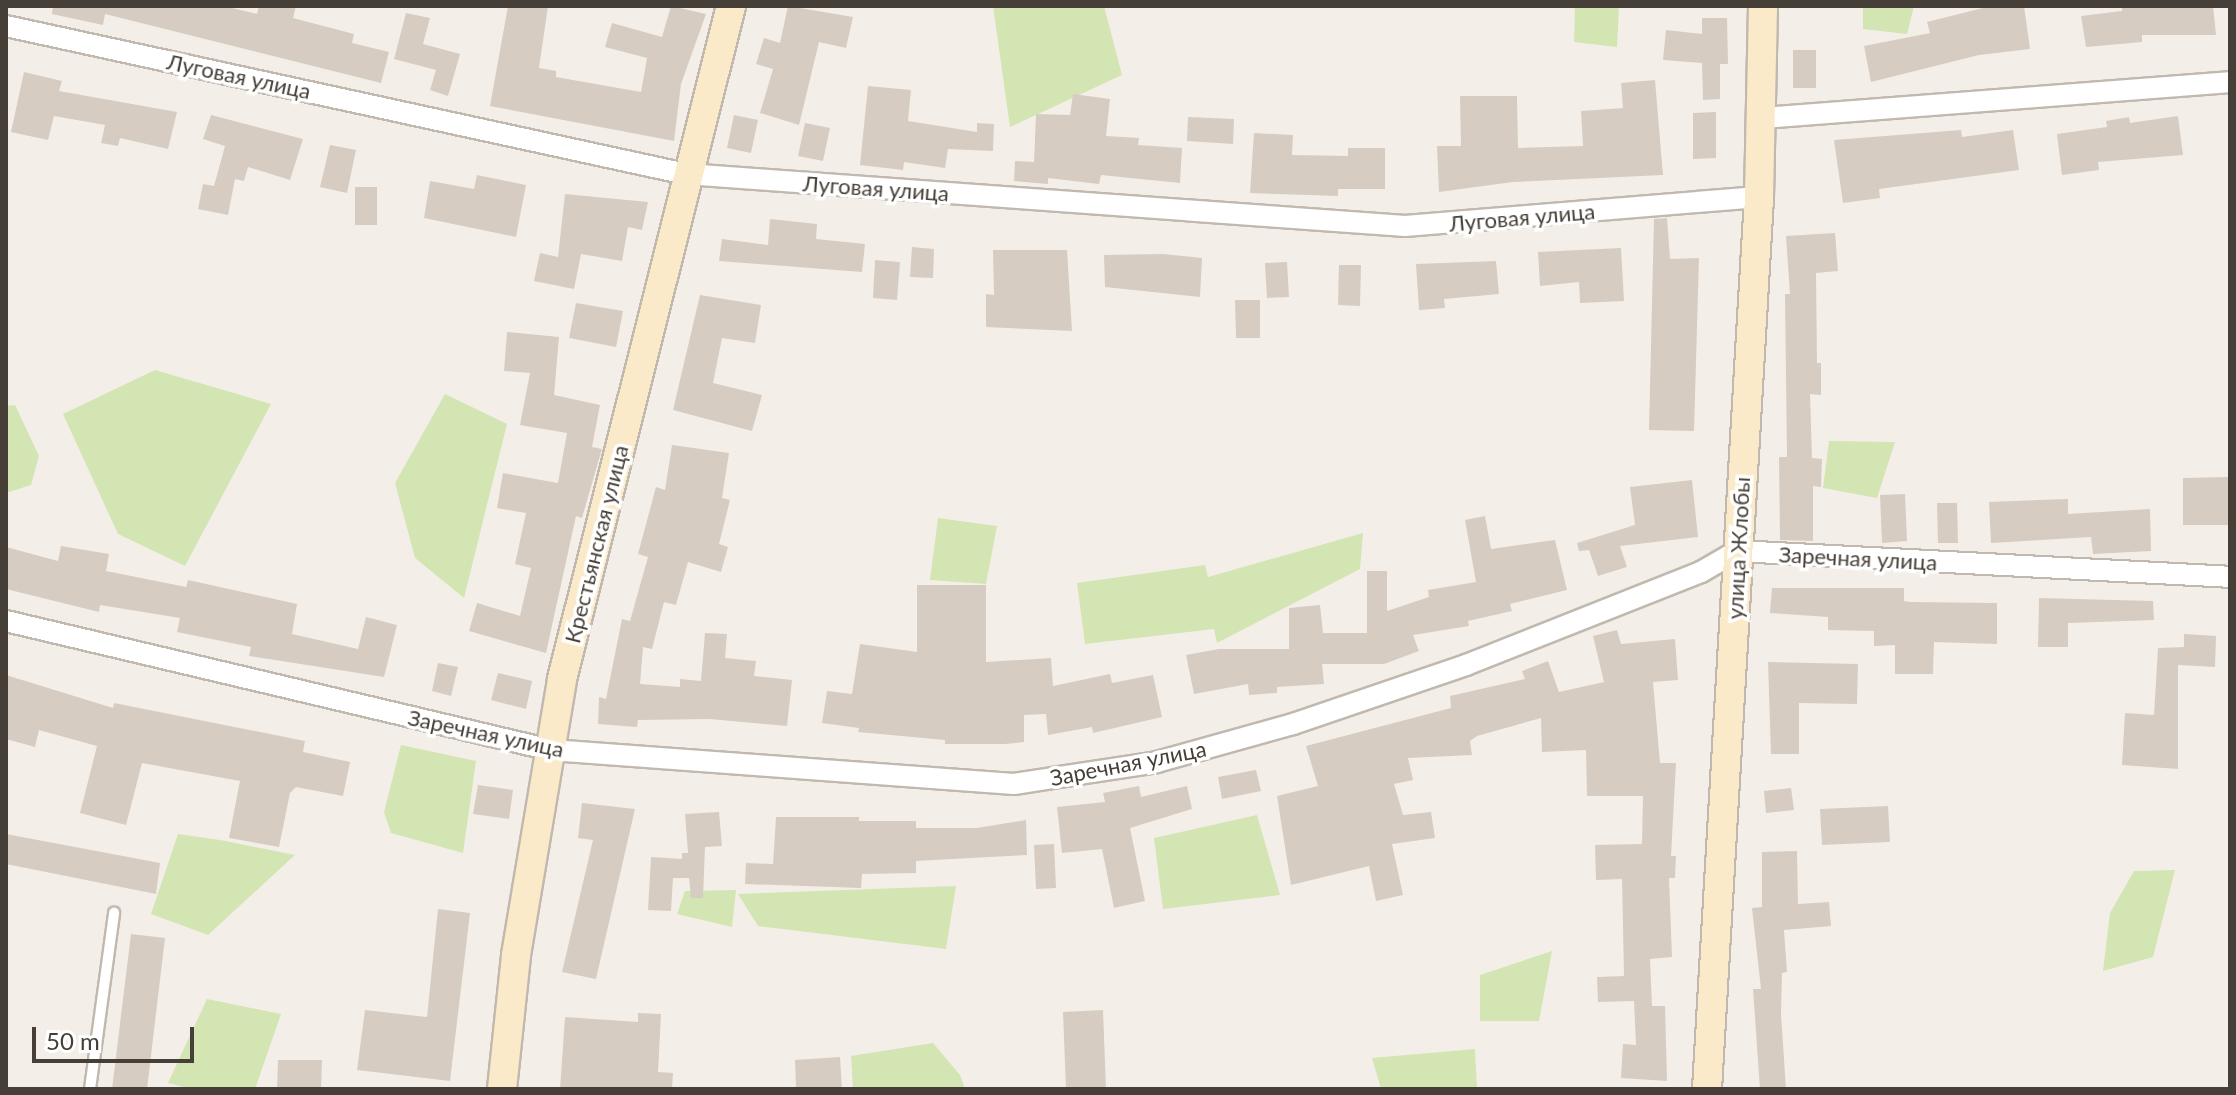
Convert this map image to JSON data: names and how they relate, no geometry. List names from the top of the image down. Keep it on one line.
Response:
{"streets":{"street":["Луговая улица","Крестьянская улица","улица Жлобы","Заречная улица"]},"crossings":[["Луговая улица","Крестьянская улица"],["Луговая улица","улица Жлобы"],["Крестьянская улица","Заречная улица"],["улица Жлобы","Заречная улица"]],"scale_bar":"50 m"}
